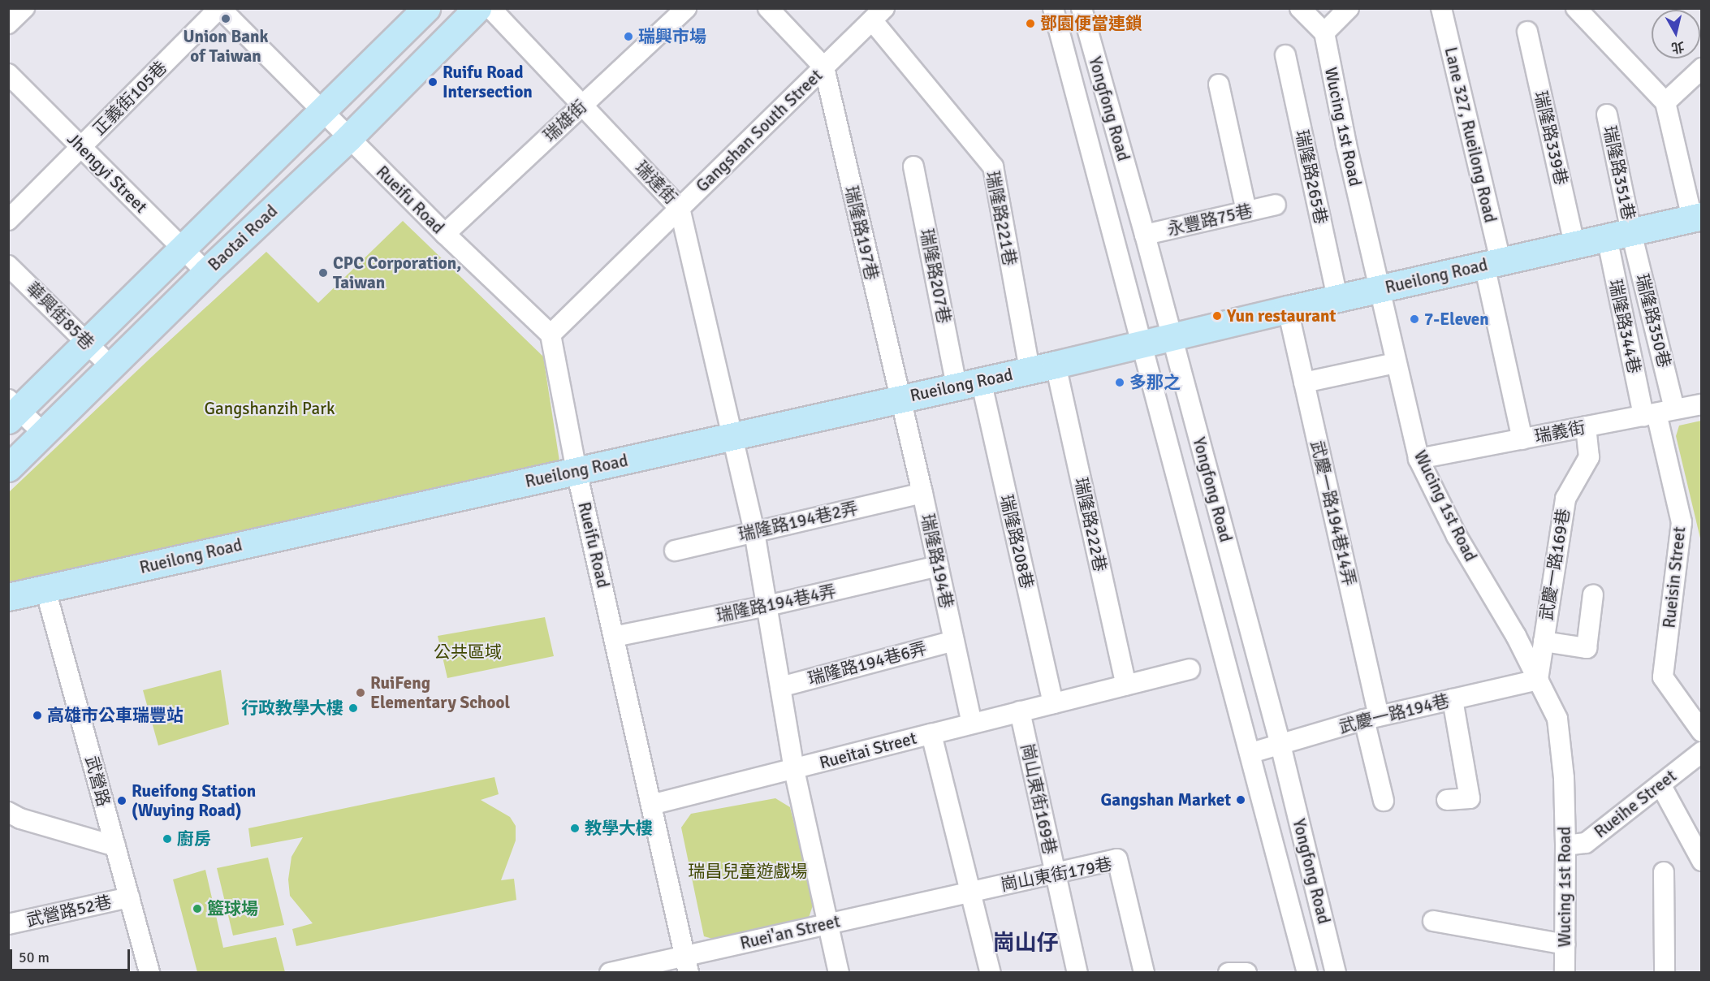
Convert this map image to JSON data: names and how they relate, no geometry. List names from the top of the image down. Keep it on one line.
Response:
{"streets":{"street":["正義街105巷","Yongfong Road","瑞雄街","Wucing 1st Road","Gangshan South Street","Lane 327, Rueilong Road","瑞隆路339巷","Jhengyi Street","瑞隆路351巷","瑞隆路265巷","瑞達街","Rueifu Road","瑞隆路221巷","永豐路75巷","瑞隆路197巷","Baotai Road","瑞隆路207巷","Rueilong Road","華興街85巷","瑞隆路350巷","瑞隆路344巷","瑞義街","武慶一路194巷14弄","瑞隆路194巷2弄","瑞隆路222巷","瑞隆路208巷","瑞隆路194巷","武慶一路169巷","Rueisin Street","瑞隆路194巷4弄","瑞隆路194巷6弄","武慶一路194巷","Rueitai Street","武營路","崗山東街169巷","Rueihe Street","崗山東街179巷","武營路52巷","Ruei'an Street"]},"crossings":[["正義街105巷","Jhengyi Street"],["正義街105巷","Rueifu Road"],["Yongfong Road","永豐路75巷"],["Yongfong Road","Rueilong Road"],["Yongfong Road","武慶一路194巷"],["瑞雄街","瑞達街"],["瑞雄街","Rueifu Road"],["Wucing 1st Road","Rueilong Road"],["Wucing 1st Road","瑞義街"],["Wucing 1st Road","武慶一路169巷"],["Wucing 1st Road","武慶一路194巷"],["Wucing 1st Road","Rueihe Street"],["Gangshan South Street","瑞達街"],["Gangshan South Street","Rueifu Road"],["Gangshan South Street","瑞隆路221巷"],["Gangshan South Street","瑞隆路197巷"],["Lane 327, Rueilong Road","Rueilong Road"],["Lane 327, Rueilong Road","瑞義街"],["瑞隆路339巷","Rueilong Road"],["Jhengyi Street","Baotai Road"],["瑞隆路351巷","Rueilong Road"],["瑞隆路351巷","瑞隆路350巷"],["瑞隆路351巷","瑞隆路344巷"],["瑞隆路265巷","Rueilong Road"],["瑞達街","Rueilong Road"],["瑞達街","瑞隆路194巷2弄"],["瑞達街","瑞隆路194巷4弄"],["瑞達街","瑞隆路194巷6弄"],["瑞達街","Rueitai Street"],["瑞達街","Ruei'an Street"],["Rueifu Road","Baotai Road"],["Rueifu Road","Rueilong Road"],["Rueifu Road","瑞隆路194巷4弄"],["Rueifu Road","Rueitai Street"],["Rueifu Road","Ruei'an Street"],["瑞隆路221巷","Rueilong Road"],["瑞隆路197巷","Rueilong Road"],["瑞隆路197巷","瑞隆路194巷"],["Baotai Road","華興街85巷"],["瑞隆路207巷","Rueilong Road"],["瑞隆路207巷","瑞隆路208巷"],["Rueilong Road","瑞隆路350巷"],["Rueilong Road","瑞隆路344巷"],["Rueilong Road","武慶一路194巷14弄"],["Rueilong Road","瑞隆路222巷"],["Rueilong Road","瑞隆路208巷"],["Rueilong Road","瑞隆路194巷"],["Rueilong Road","武營路"],["瑞隆路350巷","瑞隆路344巷"],["瑞隆路350巷","瑞義街"],["瑞隆路350巷","Rueisin Street"],["瑞隆路344巷","瑞義街"],["瑞隆路344巷","Rueisin Street"],["瑞義街","武慶一路169巷"],["瑞義街","Rueisin Street"],["武慶一路194巷14弄","武慶一路194巷"],["瑞隆路194巷2弄","瑞隆路194巷"],["瑞隆路194巷","瑞隆路194巷4弄"],["瑞隆路194巷","瑞隆路194巷6弄"],["武慶一路169巷","武慶一路194巷"],["Rueitai Street","崗山東街179巷"],["Rueitai Street","Ruei'an Street"],["武營路","武營路52巷"],["崗山東街169巷","崗山東街179巷"],["崗山東街179巷","Ruei'an Street"]],"districts":["崗山仔"],"parks":["Gangshanzih Park","公共區域","瑞昌兒童遊戲場"],"places":["Union Bank of Taiwan","鄧園便當連鎖","瑞興市場","Ruifu Road Intersection","CPC Corporation, Taiwan","Yun restaurant","7-Eleven","多那之","RuiFeng Elementary School","行政教學大樓","高雄市公車瑞豐站","Gangshan Market","Rueifong Station (Wuying Road)","教學大樓","廚房","籃球場"],"scale_bar":"50 m","north":"bottom"}
